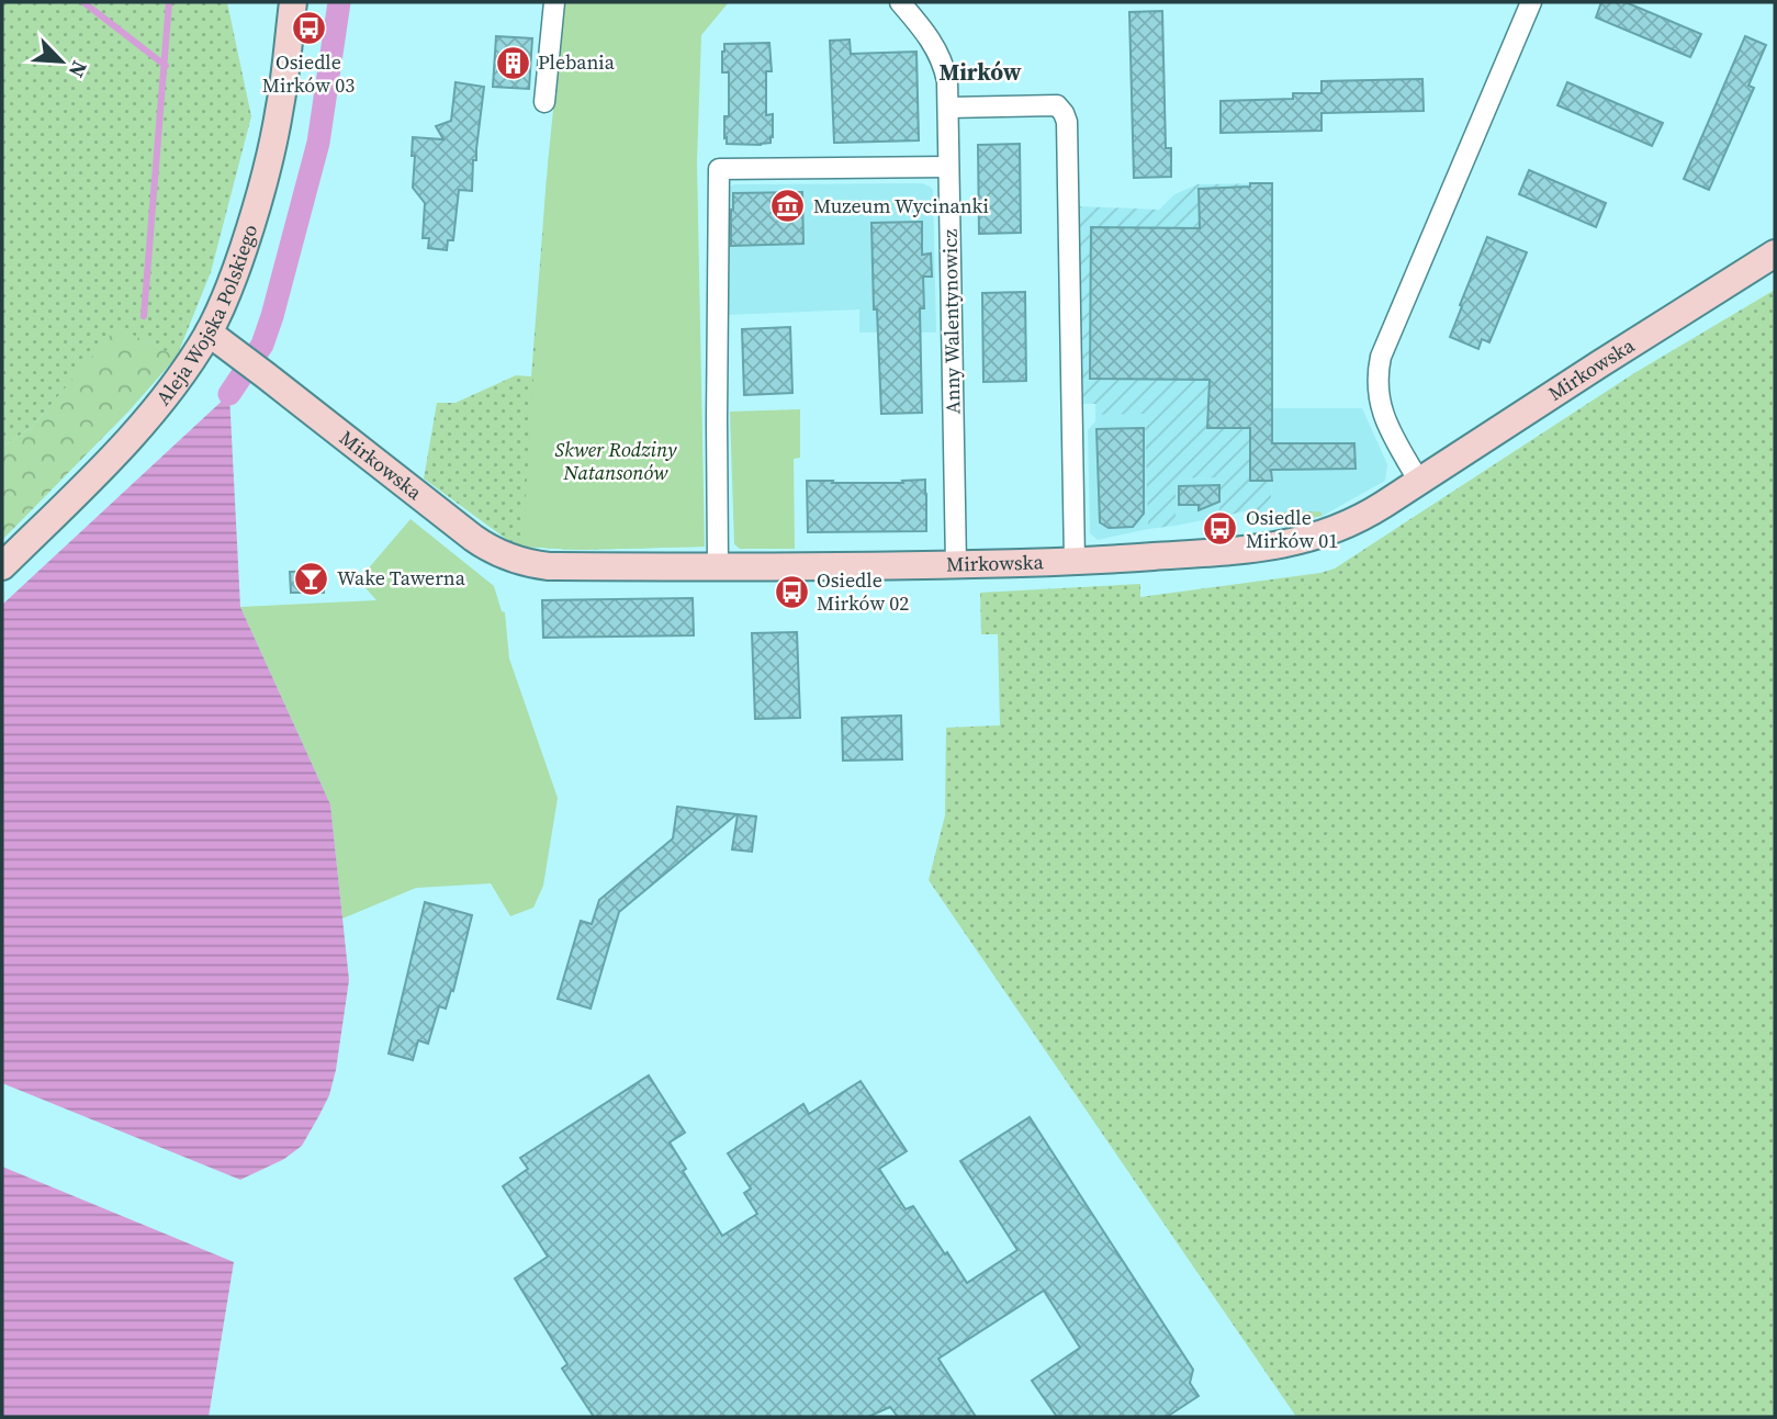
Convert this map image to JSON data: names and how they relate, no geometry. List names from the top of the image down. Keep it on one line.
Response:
{"streets":{"street":["Aleja Wojska Polskiego","Anny Walentynowicz","Mirkowska"]},"crossings":[["Aleja Wojska Polskiego","Mirkowska"],["Anny Walentynowicz","Mirkowska"]],"districts":["Mirków"],"parks":["Skwer Rodziny Natansonów"],"places":{"bus stop":["Osiedle Mirków 03","Osiedle Mirków 01","Osiedle Mirków 02"],"building":["Plebania"],"museum":["Muzeum Wycinanki"],"bar":["Wake Tawerna"]},"north":"bottom right"}
